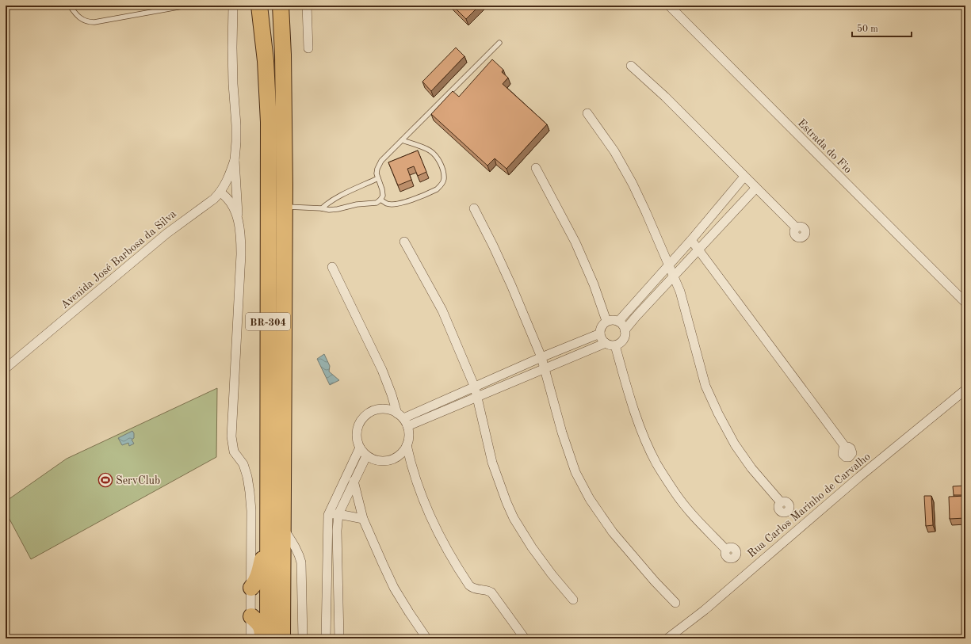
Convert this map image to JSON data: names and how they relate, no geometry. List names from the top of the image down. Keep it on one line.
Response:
{"streets":{"highway":["BR-304"],"street":["Estrada do Fio","Avenida José Barbosa da Silva","Rua Carlos Marinho de Carvalho"]},"places":{"sports":["ServClub"]},"scale_bar":"50 m"}
